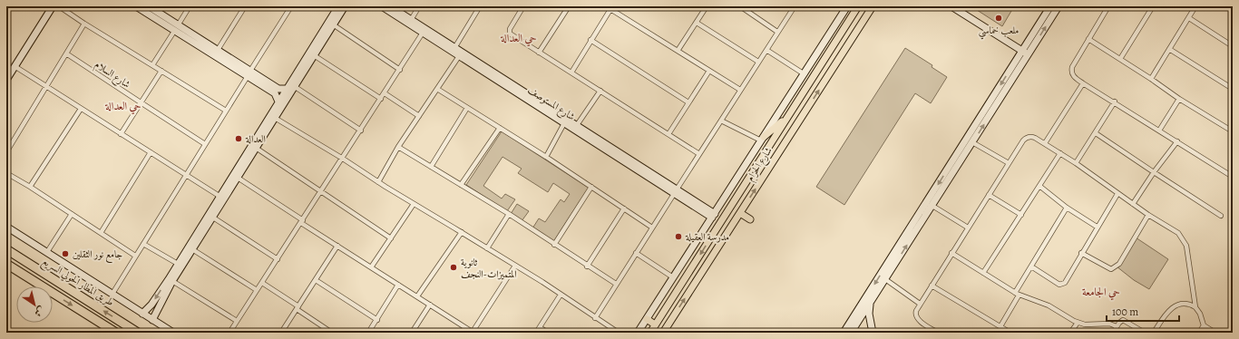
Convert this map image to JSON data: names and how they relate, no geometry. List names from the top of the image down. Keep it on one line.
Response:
{"streets":{"highway":["طريق المطار الحولي السريع"],"main road":["شارع الحزام"],"street":["شارع السلام","شارع المستوصف"]},"districts":["حي العدالة","حي العدالة","حي الجامعة"],"places":["ملعب خماسي","العدالة","مدرسة العقيلة","جامع نور الثقلين","ثانوية المتميزات-النجف"],"scale_bar":"100 m","north":"bottom right"}
